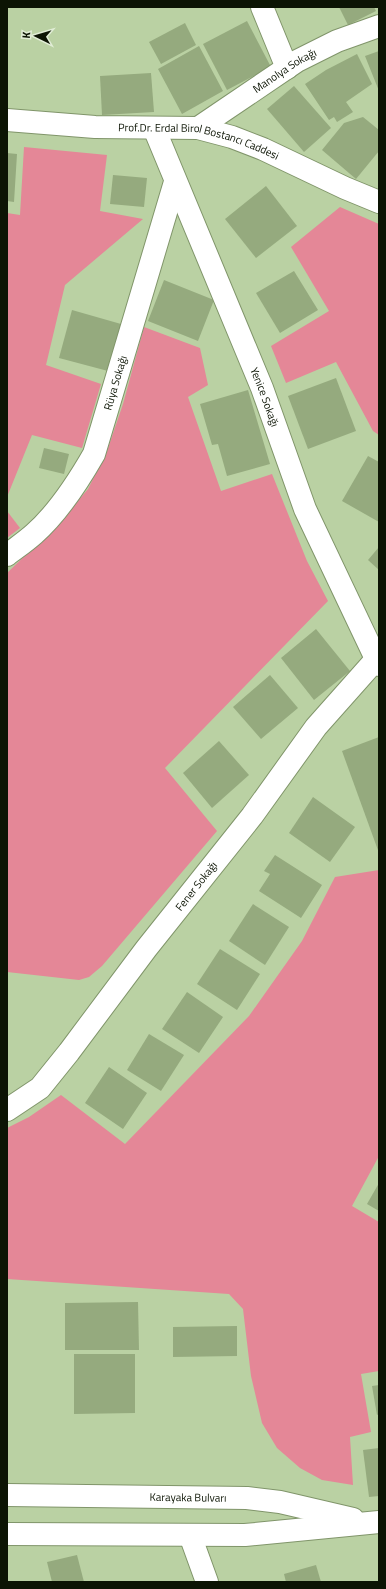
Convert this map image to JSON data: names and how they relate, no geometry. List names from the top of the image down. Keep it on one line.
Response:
{"streets":{"street":["Manolya Sokağı","Prof.Dr. Erdal Birol Bostancı Caddesi","Rüya Sokağı","Yenice Sokağı","Fener Sokağı","Karayaka Bulvarı"]},"crossings":[["Manolya Sokağı","Prof.Dr. Erdal Birol Bostancı Caddesi"],["Prof.Dr. Erdal Birol Bostancı Caddesi","Yenice Sokağı"],["Rüya Sokağı","Yenice Sokağı"],["Yenice Sokağı","Fener Sokağı"]],"north":"left"}
